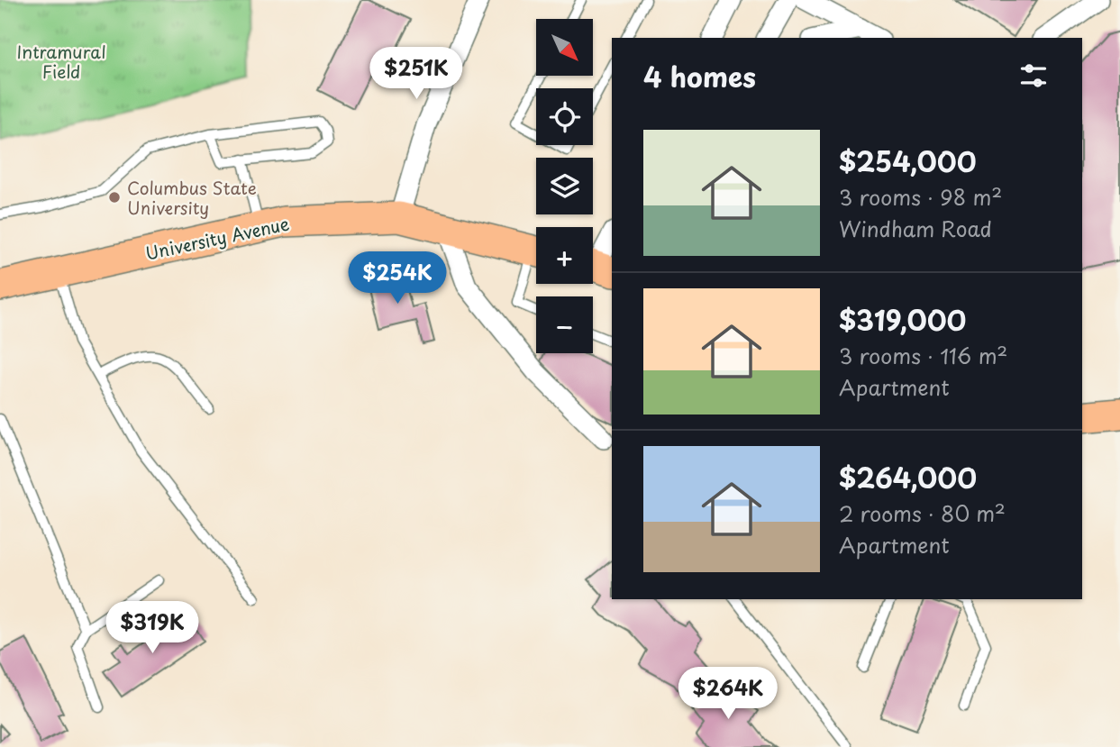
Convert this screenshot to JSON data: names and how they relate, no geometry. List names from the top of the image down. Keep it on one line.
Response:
{"streets":{"main road":["University Avenue"]},"parks":["Intramural Field"],"places":["Columbus State University"],"north":"bottom right","page":{"map_buttons":["+","−"],"heading":"4 homes","price":["$251K","$254K","$319K","$264K"],"list":[{"name":"$254,000","note":"3 rooms · 98 m² · Windham Road"},{"name":"$319,000","note":"3 rooms · 116 m² · Apartment"},{"name":"$264,000","note":"2 rooms · 80 m² · Apartment"}]}}
